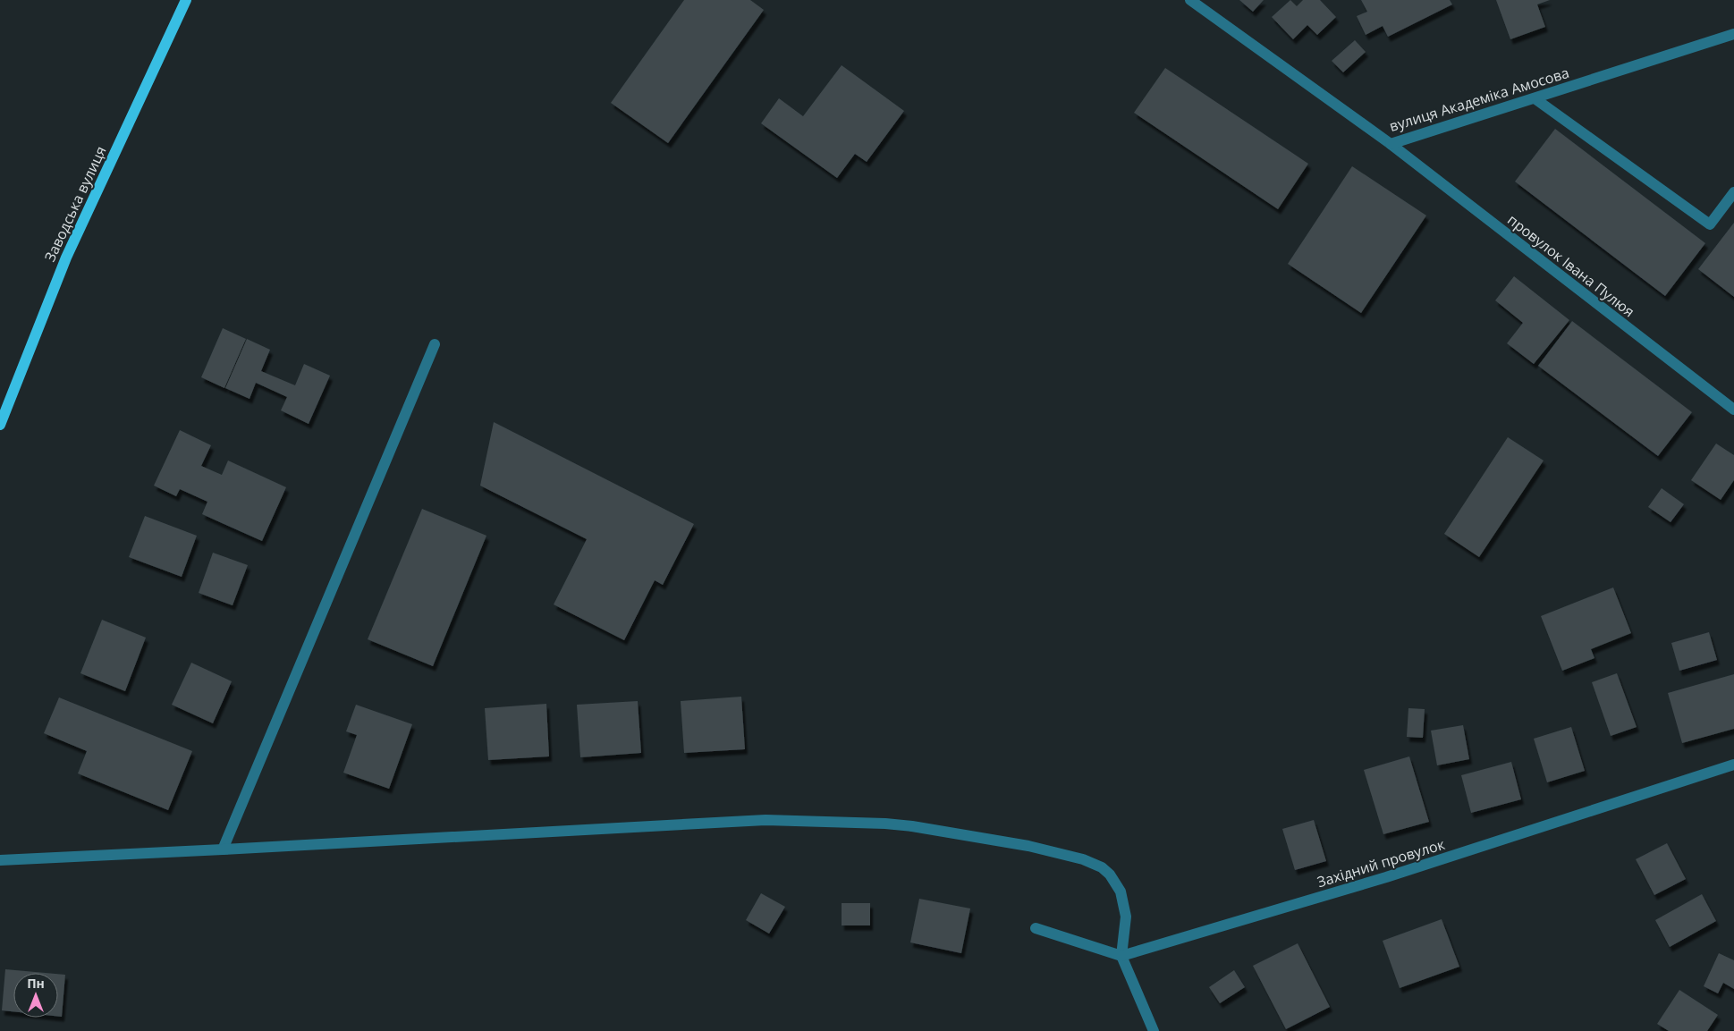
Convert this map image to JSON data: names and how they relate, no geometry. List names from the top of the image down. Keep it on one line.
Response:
{"streets":{"main road":["Заводська вулиця"],"street":["вулиця Академіка Амосова","провулок Івана Пулюя","Західний провулок"]},"crossings":[["вулиця Академіка Амосова","провулок Івана Пулюя"]],"north":"top"}
